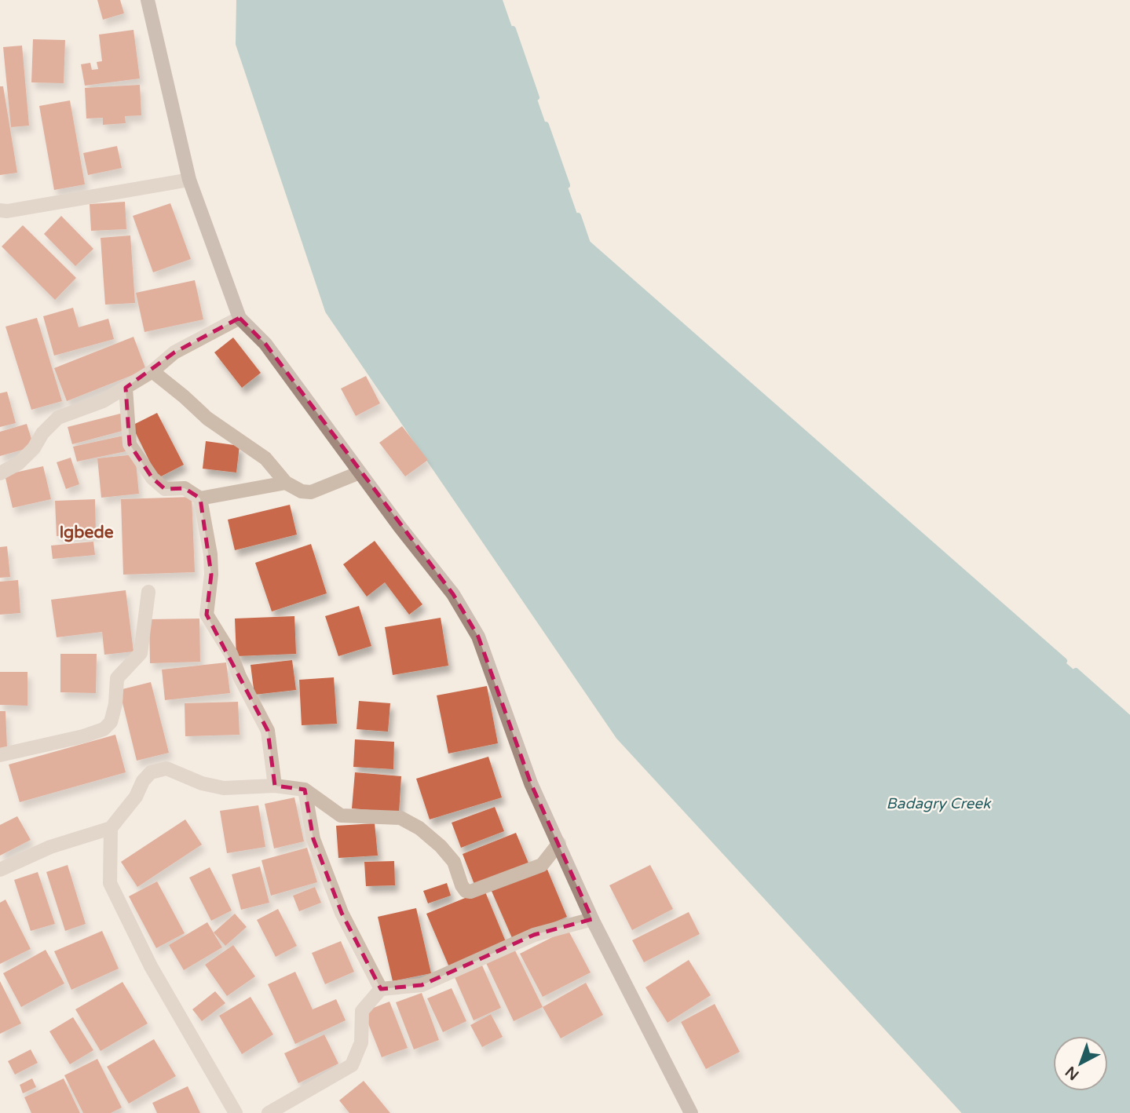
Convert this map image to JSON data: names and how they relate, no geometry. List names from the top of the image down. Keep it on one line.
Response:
{"districts":["Igbede"],"water":["Badagry Creek"],"north":"bottom left"}
